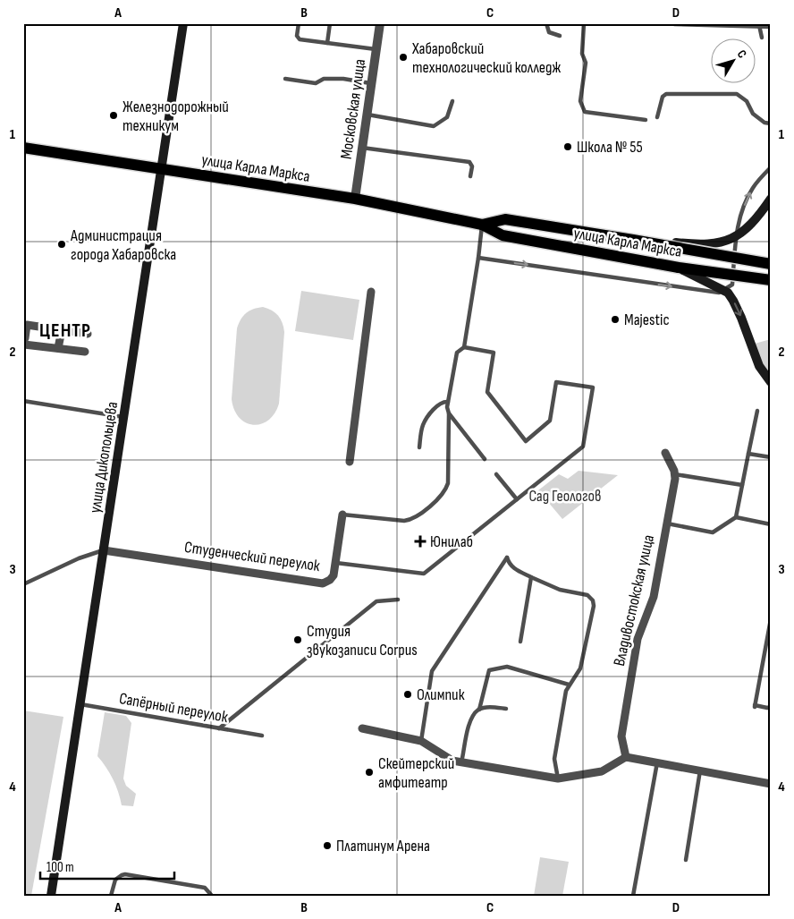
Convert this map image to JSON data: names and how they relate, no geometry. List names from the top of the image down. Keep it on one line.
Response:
{"streets":{"main road":["улица Карла Маркса","улица Дикопольцева"],"street":["Московская улица","Студенческий переулок","Владивостокская улица"],"lane":["Сапёрный переулок"]},"crossings":[["Московская улица","улица Карла Маркса"],["улица Карла Маркса","улица Дикопольцева"],["улица Дикопольцева","Студенческий переулок"],["улица Дикопольцева","Сапёрный переулок"]],"districts":["ЦЕНТР"],"parks":["Сад Геологов"],"places":{"other":["Хабаровский технологический колледж","Железнодорожный техникум","Школа № 55","Администрация города Хабаровска","Majestic","Студия звукозаписи Corpus","Олимпик","Скейтерский амфитеатр","Платинум Арена"],"health":["Юнилаб"]},"scale_bar":"100 m","north":"top right","grid":{"columns":["A","B","C","D"],"rows":["1","2","3","4"]}}
